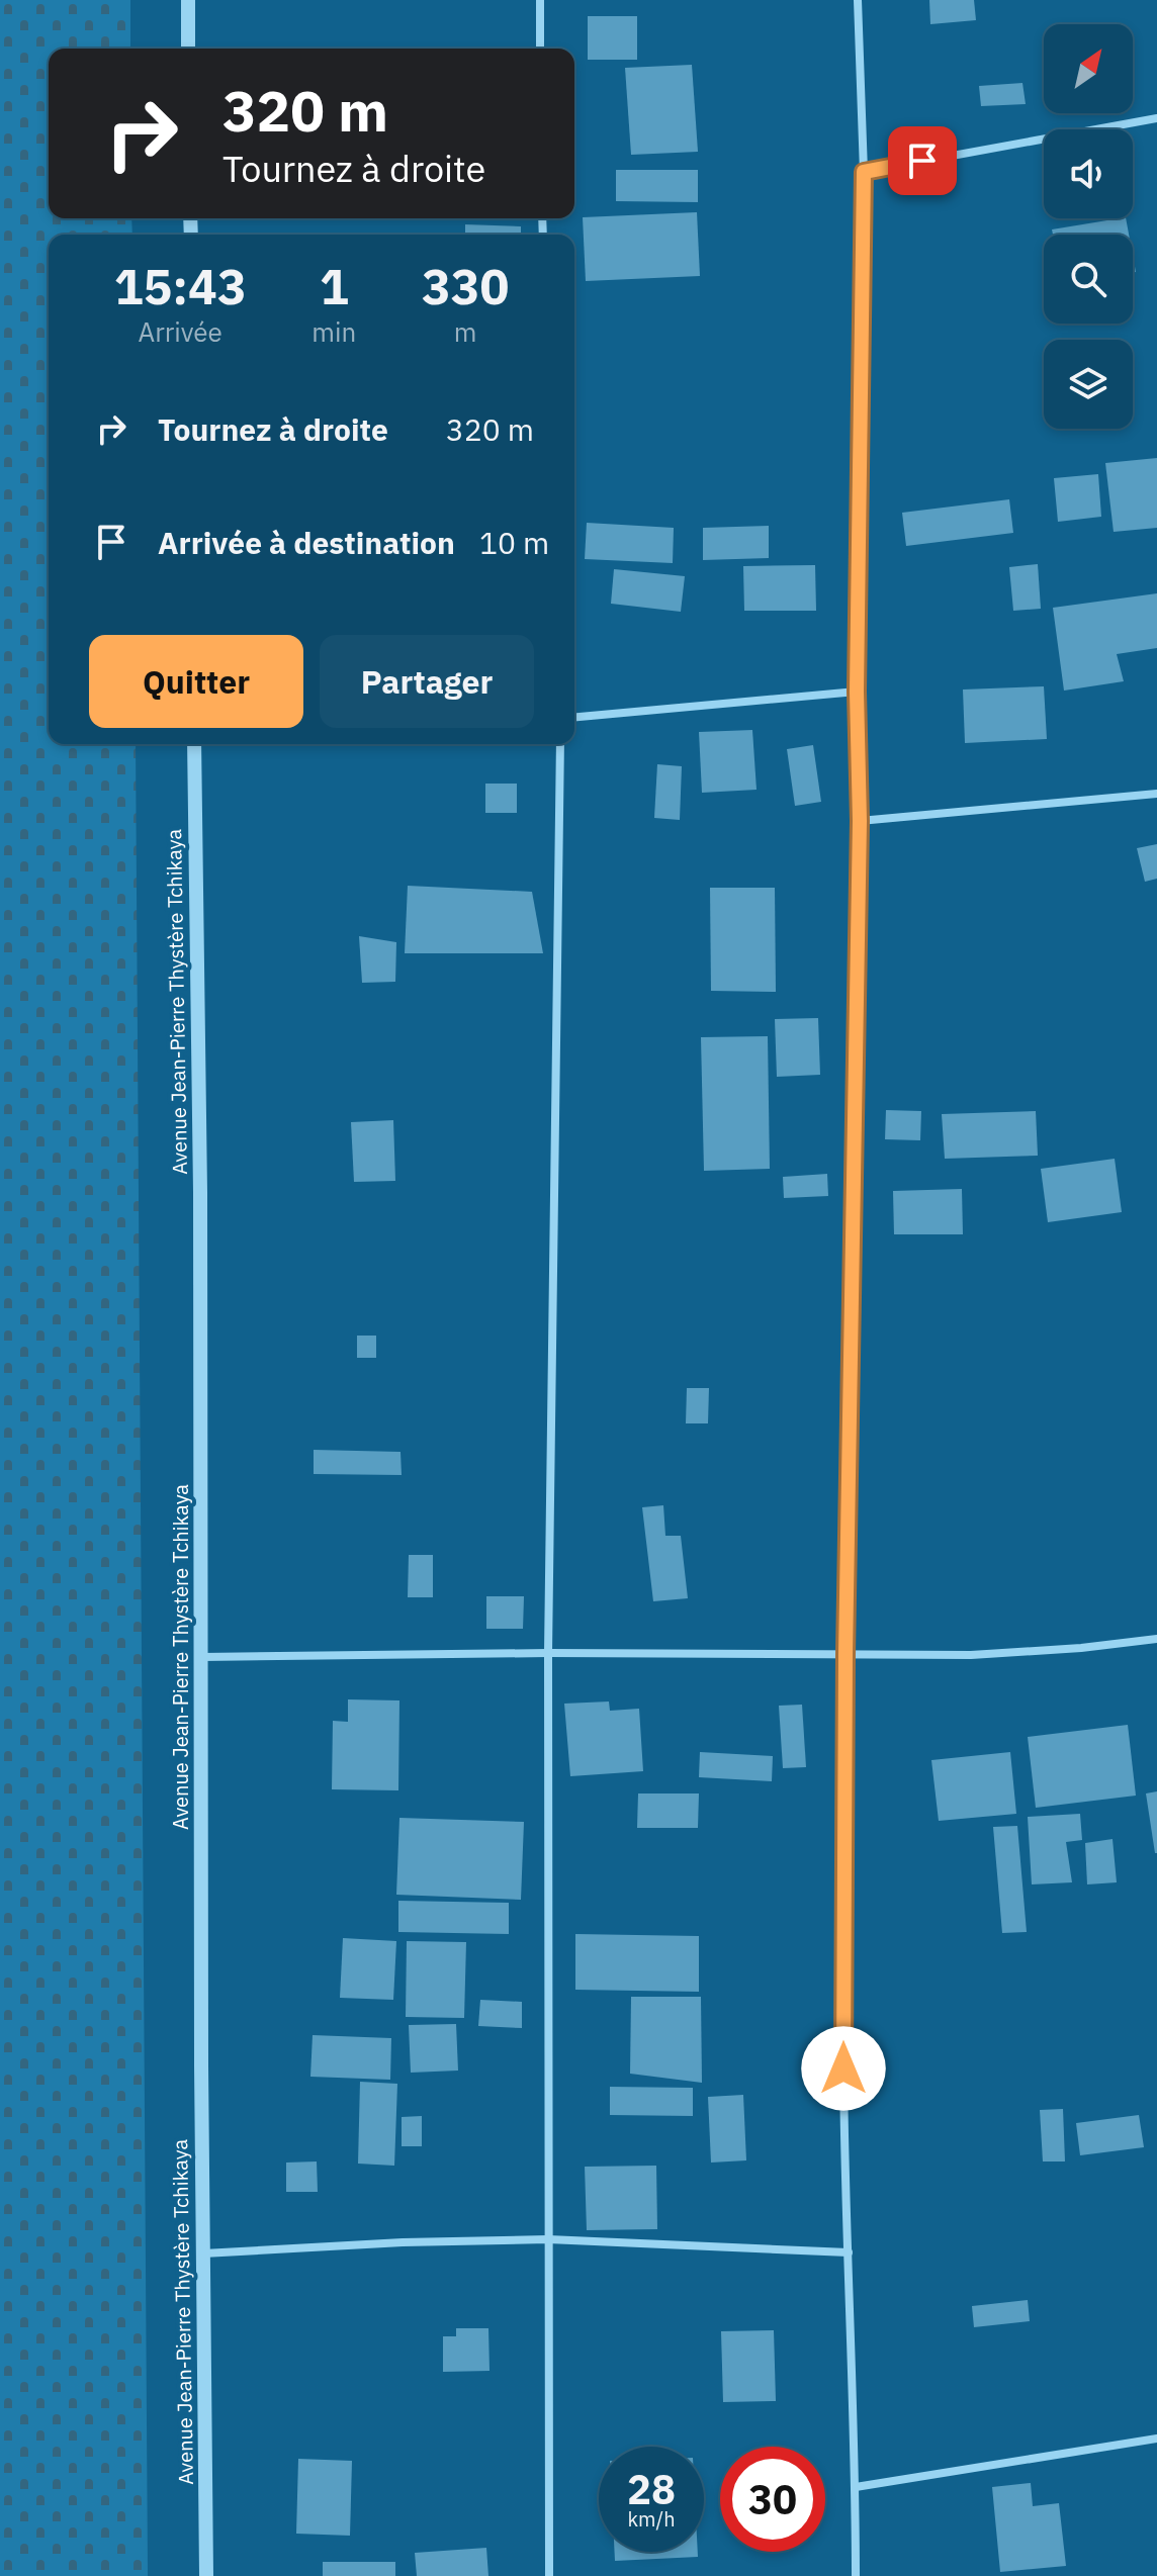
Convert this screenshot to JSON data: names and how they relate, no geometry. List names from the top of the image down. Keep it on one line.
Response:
{"streets":{"street":["Avenue Jean-Pierre Thystère Tchikaya"]},"north":"top right","page":{"turn":["320 m","Tournez à droite"],"eta":["15:43","Arrivée","1","min","330","m"],"list":[{"name":"Tournez à droite","value":"320 m"},{"name":"Arrivée à destination","value":"10 m"}],"buttons":["Quitter","Partager"],"speed":"28 km/h","limit":"30"}}
